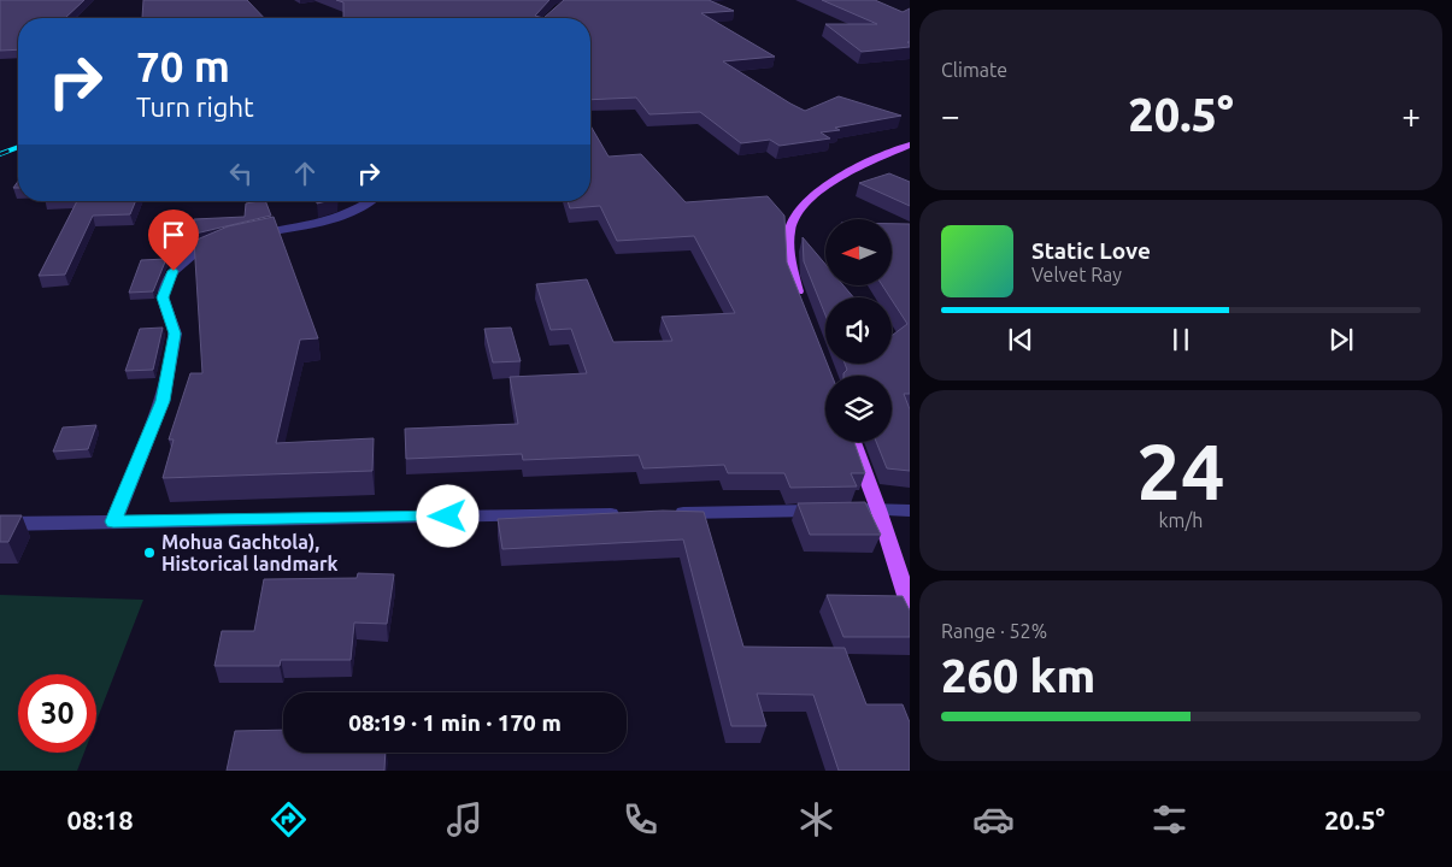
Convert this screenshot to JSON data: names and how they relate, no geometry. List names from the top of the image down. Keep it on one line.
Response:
{"places":["Mohua Gachtola), Historical landmark"],"north":"left","page":{"tile":["Climate",["24","km/h"],["Range · 52%","260 km"]],"turn":["70 m","Turn right"],"heat":["−","20.5°","+"],"song":["Static Love","Velvet Ray"],"limit":"30","trip":"08:19 · 1 min · 170 m","tabs":["08:18","20.5°"]}}
